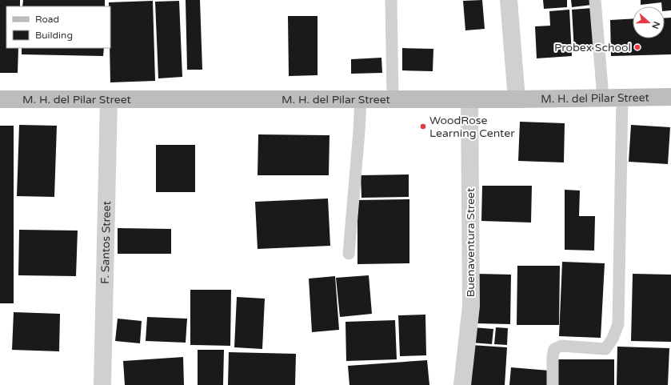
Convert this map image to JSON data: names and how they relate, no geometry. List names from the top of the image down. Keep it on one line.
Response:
{"streets":{"main road":["M. H. del Pilar Street"],"street":["F. Santos Street","Buenaventura Street"]},"crossings":[["M. H. del Pilar Street","F. Santos Street"],["M. H. del Pilar Street","Buenaventura Street"]],"places":["Probex School","WoodRose Learning Center"],"legend":["Road","Building"],"north":"right"}
